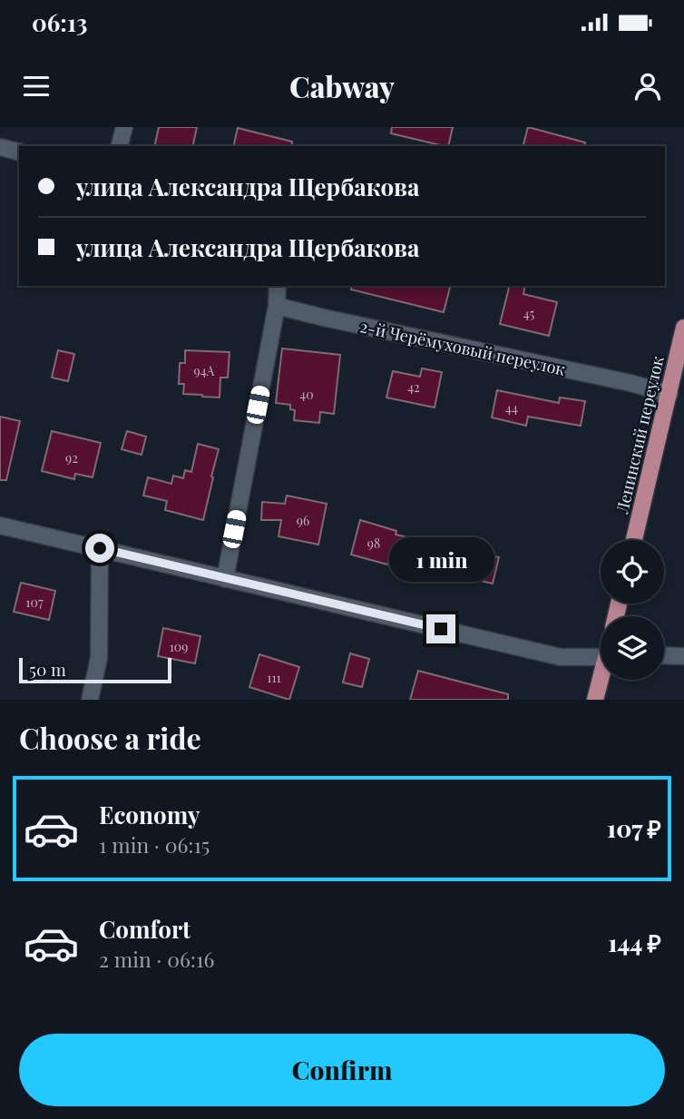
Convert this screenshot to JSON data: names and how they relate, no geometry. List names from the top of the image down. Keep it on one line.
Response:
{"streets":{"main road":["Ленинский переулок"],"street":["2-й Черёмуховый переулок"]},"crossings":[["2-й Черёмуховый переулок","Ленинский переулок"]],"house_numbers":["45","94А","42","40","44","92","96","98","107","109","111"],"scale_bar":"50 m","page":{"status":"06:13","header":"Cabway","banner":["улица Александра Щербакова","улица Александра Щербакова"],"bubble":"1 min","scale":"50 m","heading":"Choose a ride","list":[{"name":"Economy","note":"1 min · 06:15","value":"107 ₽"},{"name":"Comfort","note":"2 min · 06:16","value":"144 ₽"}],"buttons":"Confirm"}}
